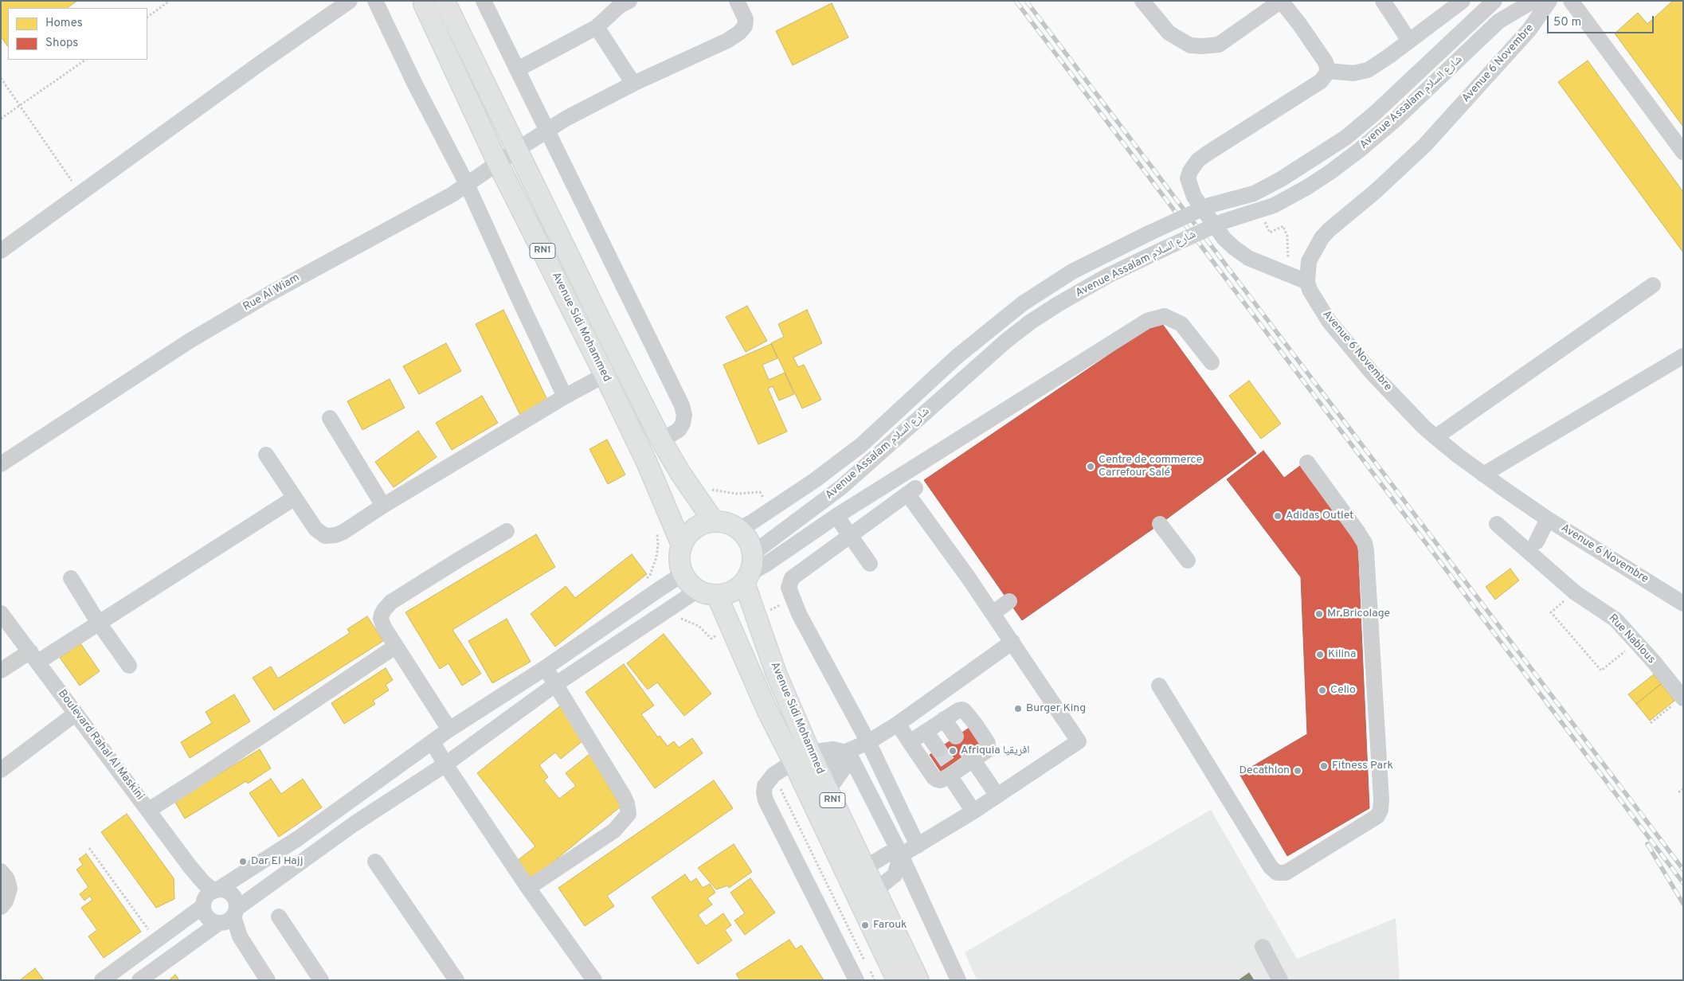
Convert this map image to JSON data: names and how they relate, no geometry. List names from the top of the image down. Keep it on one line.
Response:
{"streets":{"main road":["RN1","Avenue Sidi Mohammed"],"street":["Avenue 6 Novembre","Avenue Assalam شارع السلام","Rue Al Wiam","Rue Nablous","Boulevard Rahal Al Maskini"]},"crossings":[["Avenue Assalam شارع السلام","RN1"],["Avenue Assalam شارع السلام","Avenue Sidi Mohammed"],["RN1","Avenue Sidi Mohammed"],["Rue Al Wiam","Avenue Sidi Mohammed"]],"places":["Centre de commerce Carrefour Salé","Adidas Outlet","Mr.Bricolage","Kilina","Celio","Burger King","Afriquia افريقيا","Fitness Park","Decathlon","Dar El Hajj","Farouk"],"legend":["Homes","Shops"],"scale_bar":"50 m"}
